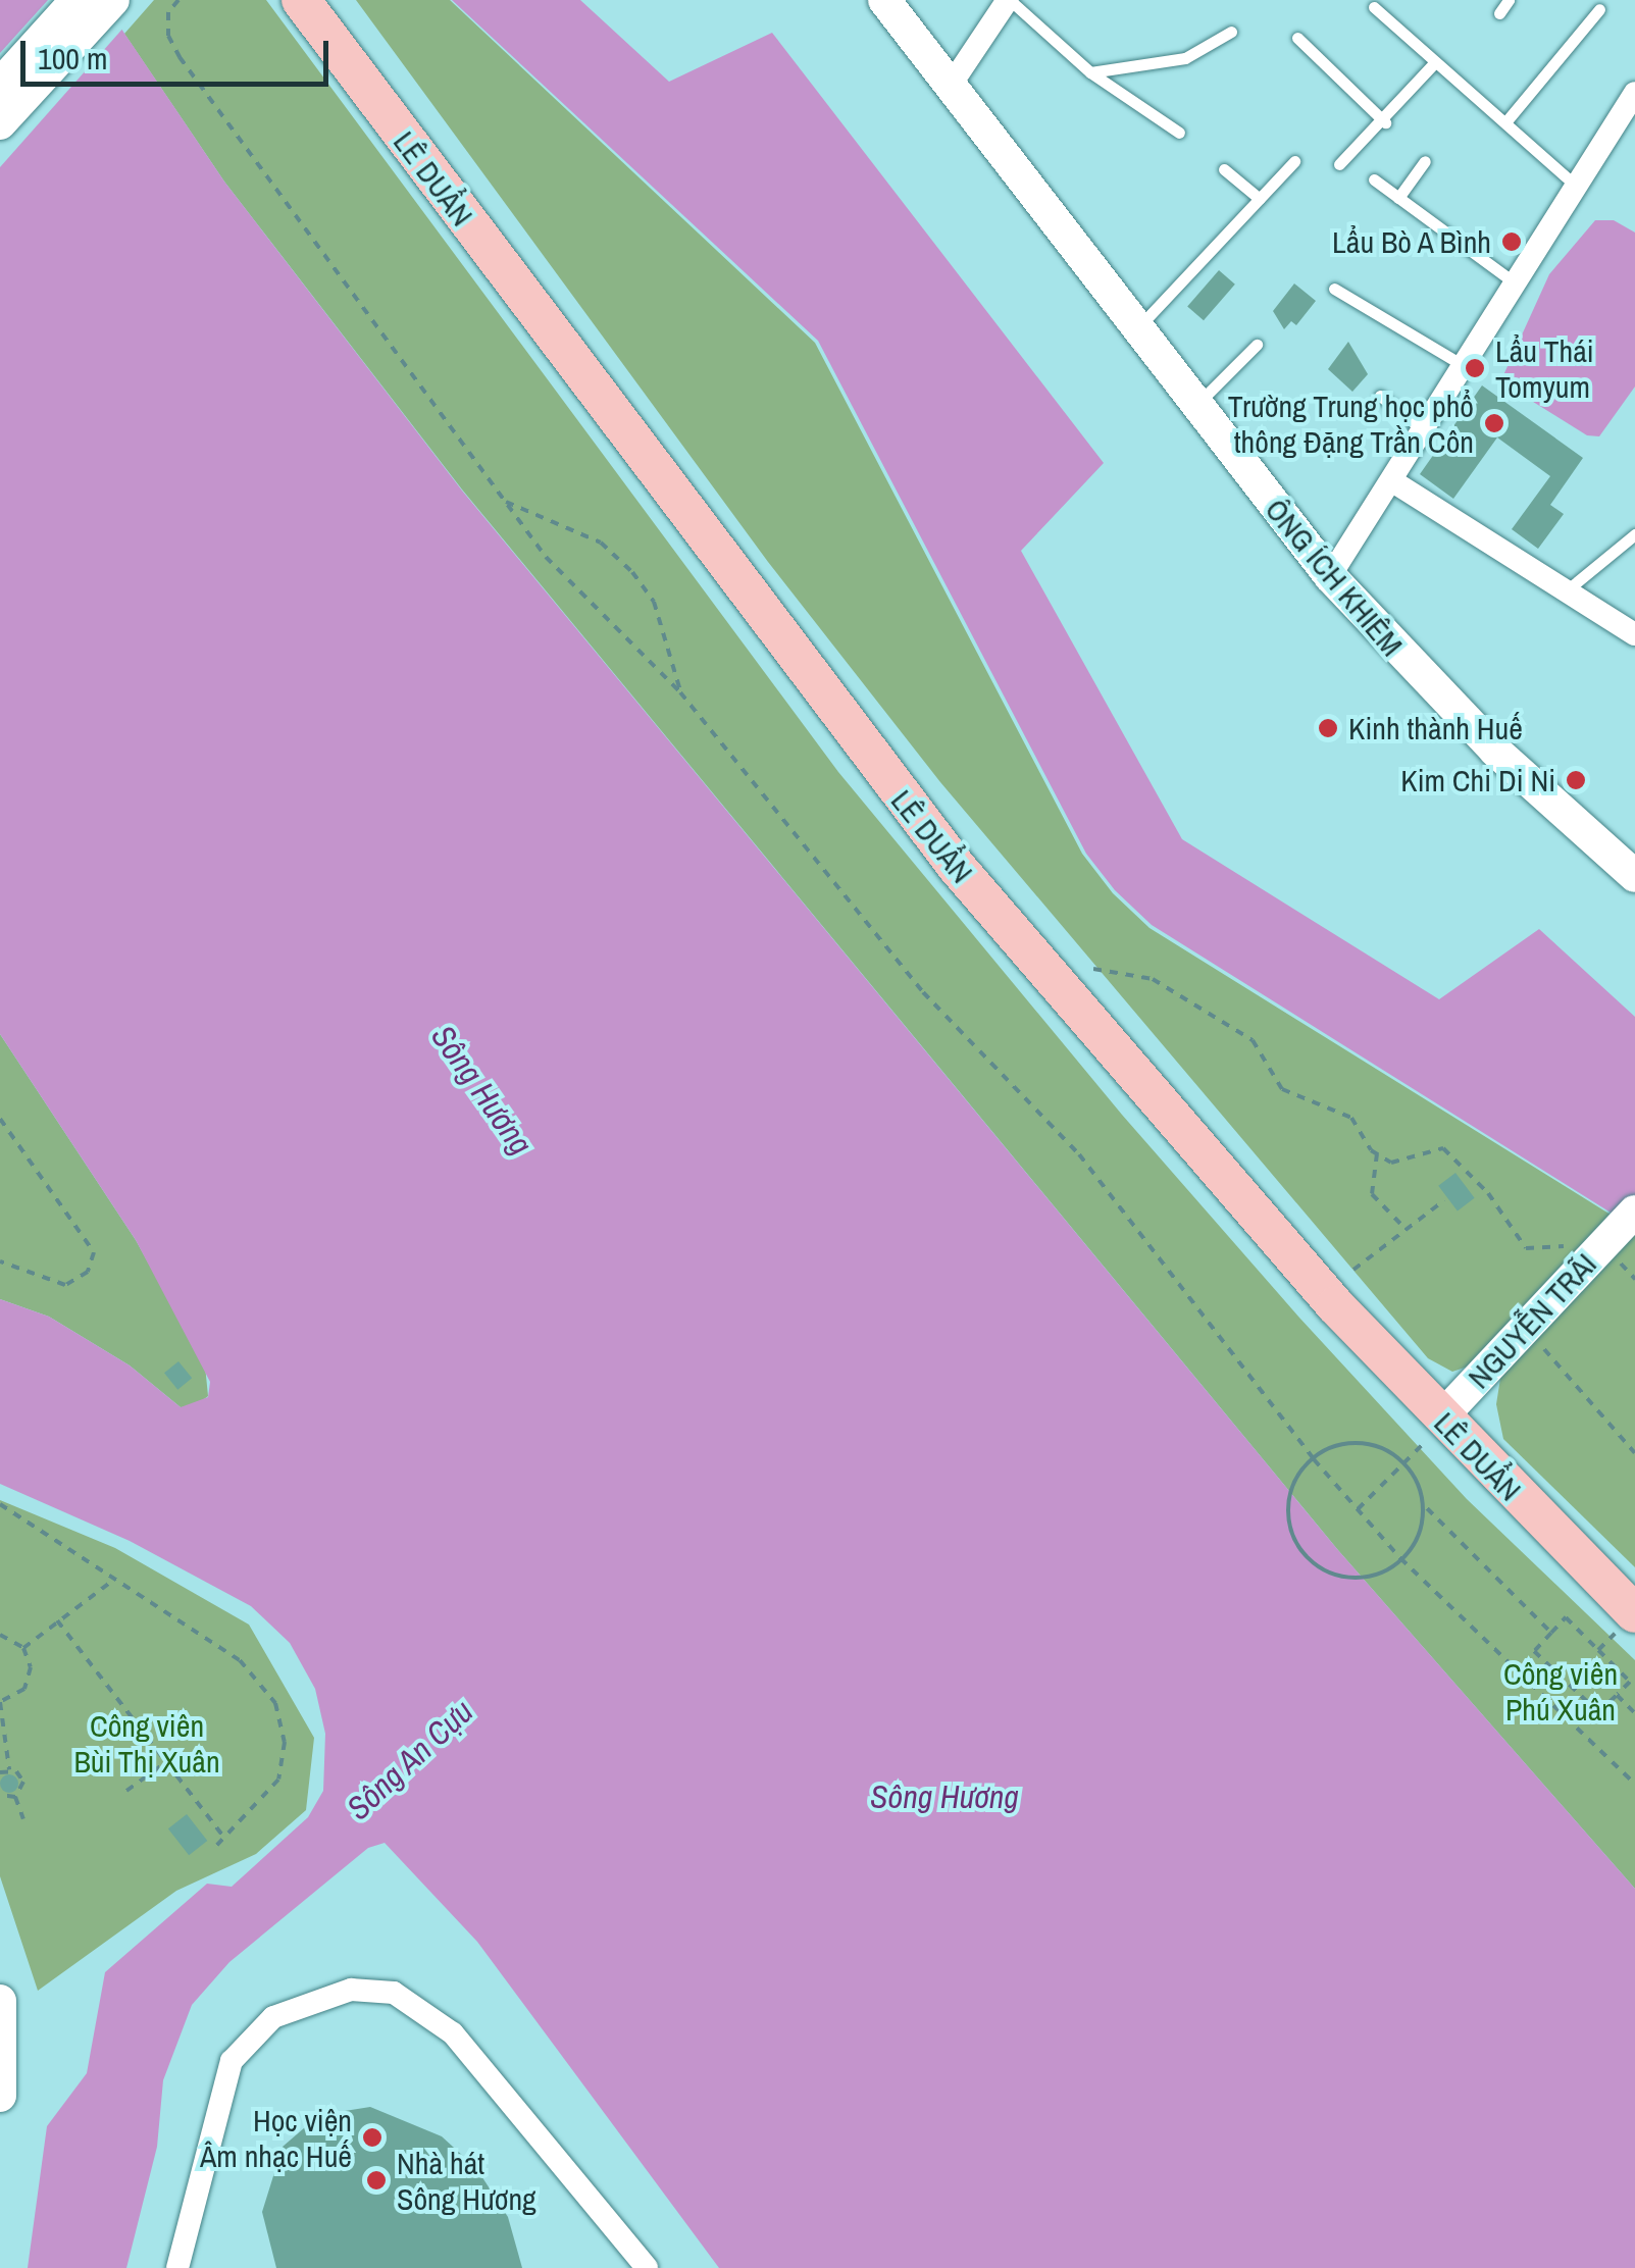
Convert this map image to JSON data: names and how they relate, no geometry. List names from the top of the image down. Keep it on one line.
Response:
{"streets":{"main road":["LÊ DUẨN"],"street":["ÔNG ÍCH KHIÊM","NGUYỄN TRÃI"]},"crossings":[["LÊ DUẨN","NGUYỄN TRÃI"]],"water":["Sông Hương","Sông An Cựu"],"parks":["Công viên Phú Xuân","Công viên Bùi Thị Xuân"],"places":["Lẩu Bò A Bình","Lẩu Thái Tomyum","Trường Trung học phổ thông Đặng Trần Côn","Kinh thành Huế","Kim Chi Di Ni","Học viện Âm nhạc Huế","Nhà hát Sông Hương"],"scale_bar":"100 m"}
